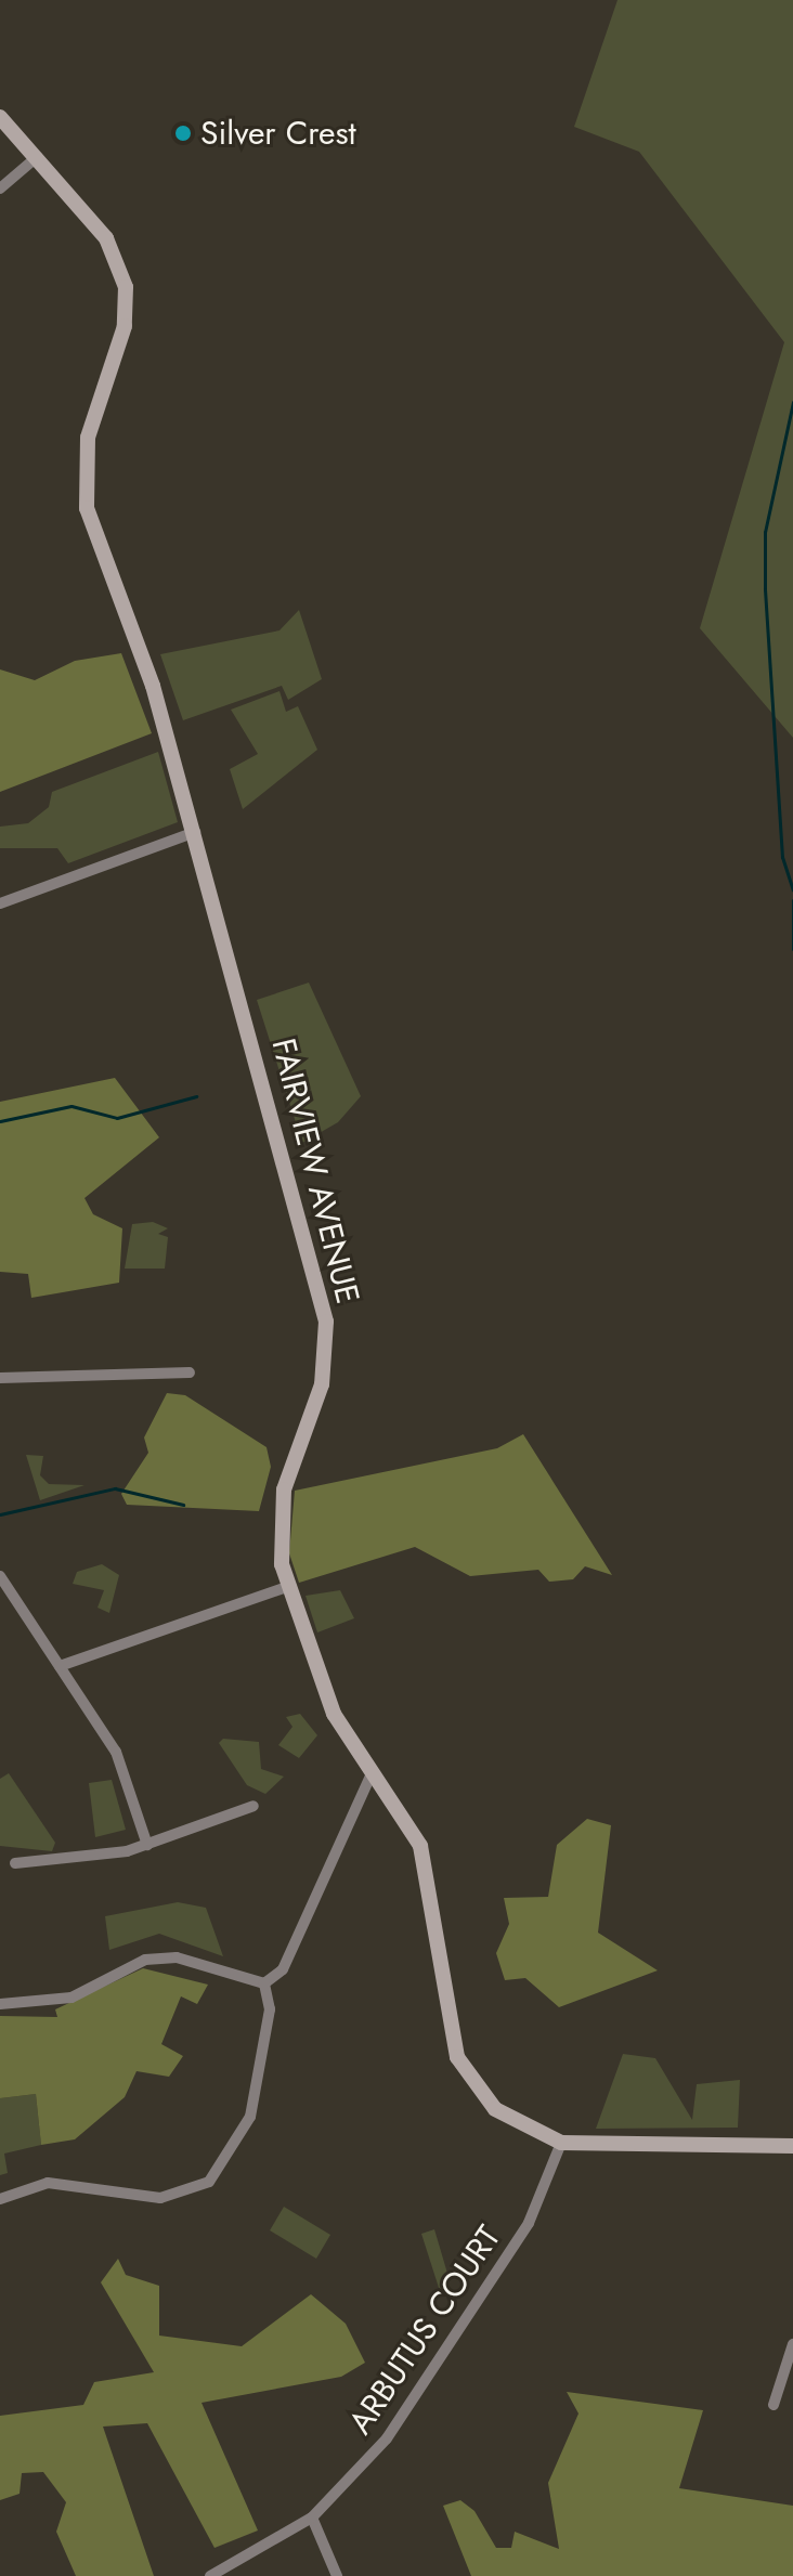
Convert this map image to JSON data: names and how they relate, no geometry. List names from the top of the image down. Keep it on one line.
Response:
{"streets":{"main road":["FAIRVIEW AVENUE"],"street":["ARBUTUS COURT"]},"crossings":[["FAIRVIEW AVENUE","ARBUTUS COURT"]],"places":["Silver Crest"]}
